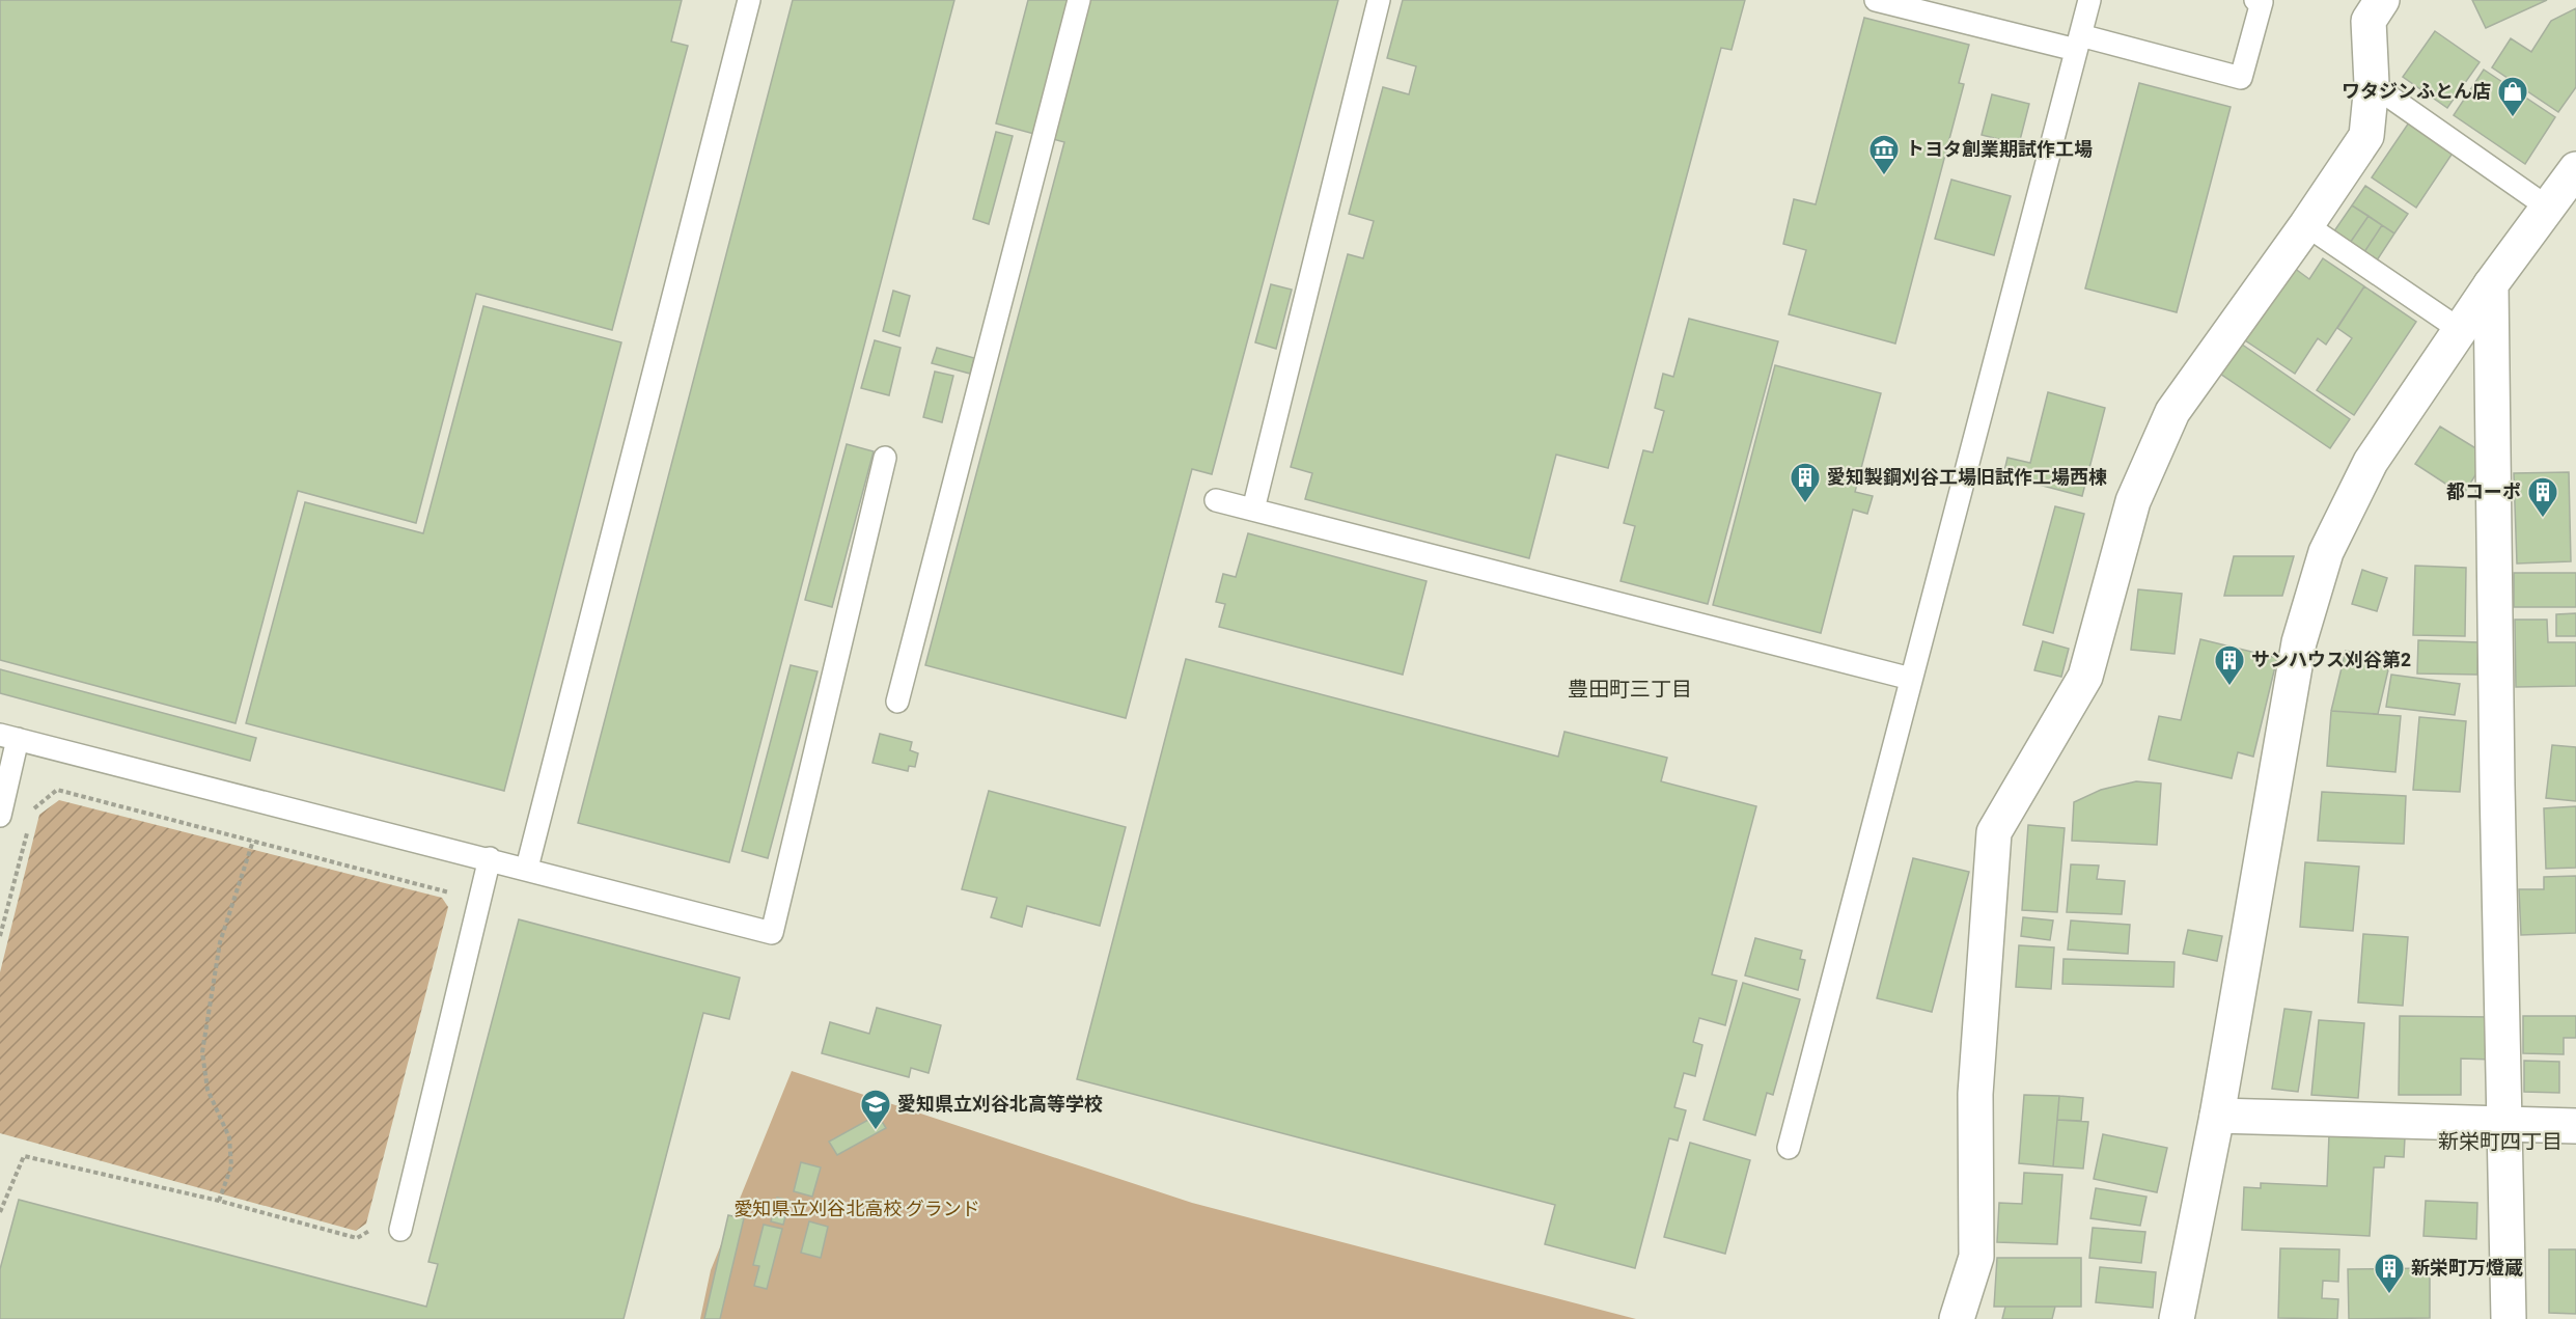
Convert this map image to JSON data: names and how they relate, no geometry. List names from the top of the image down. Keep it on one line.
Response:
{"districts":["豊田町三丁目","新栄町四丁目"],"parks":["愛知県立刈谷北高校 グランド"],"places":{"shop":["ワタジンふとん店"],"museum":["トヨタ創業期試作工場"],"building":["愛知製鋼刈谷工場旧試作工場西棟","都コーポ","サンハウス刈谷第2","新栄町万燈蔵"],"school or university":["愛知県立刈谷北高等学校"]}}
